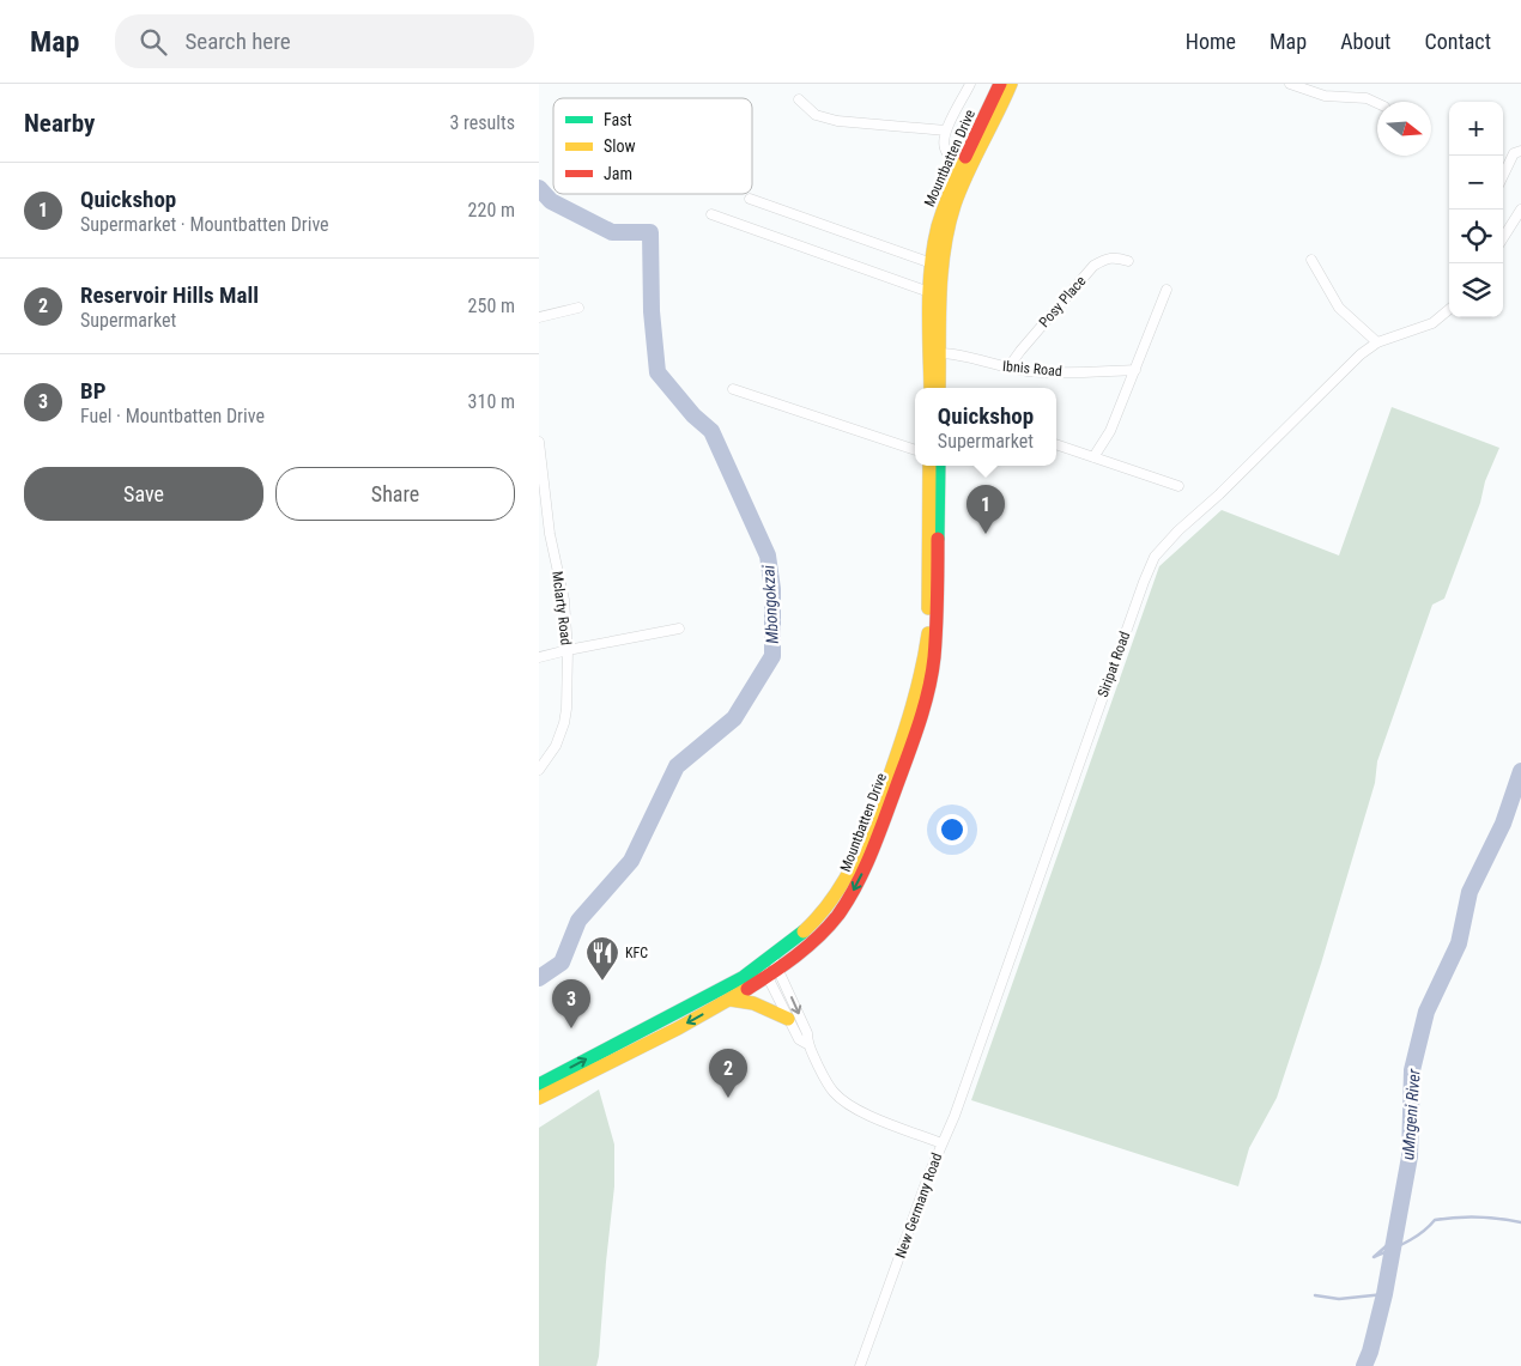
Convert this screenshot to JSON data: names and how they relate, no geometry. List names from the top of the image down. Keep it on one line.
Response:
{"streets":{"main road":["Mountbatten Drive"],"street":["Posy Place","Ibnis Road","Mclarty Road","Siripat Road","New Germany Road"]},"crossings":[["Mountbatten Drive","Ibnis Road"],["Mountbatten Drive","New Germany Road"],["Posy Place","Ibnis Road"],["Siripat Road","New Germany Road"]],"water":["Mbongokzai","uMngeni River"],"places":{"restaurant":["KFC"]},"legend":["Fast","Slow","Jam"],"north":"right","page":{"header":"Map","search":"Search here","nav":["Home","Map","About","Contact"],"heading":["Nearby","3 results"],"map_buttons":["+","−"],"list":[{"mark":"1","name":"Quickshop","note":"Supermarket · Mountbatten Drive","value":"220 m"},{"mark":"2","name":"Reservoir Hills Mall","note":"Supermarket","value":"250 m"},{"mark":"3","name":"BP","note":"Fuel · Mountbatten Drive","value":"310 m"}],"popup":["Quickshop","Supermarket"],"buttons":["Save","Share"],"pins":["1","3","2"]}}
